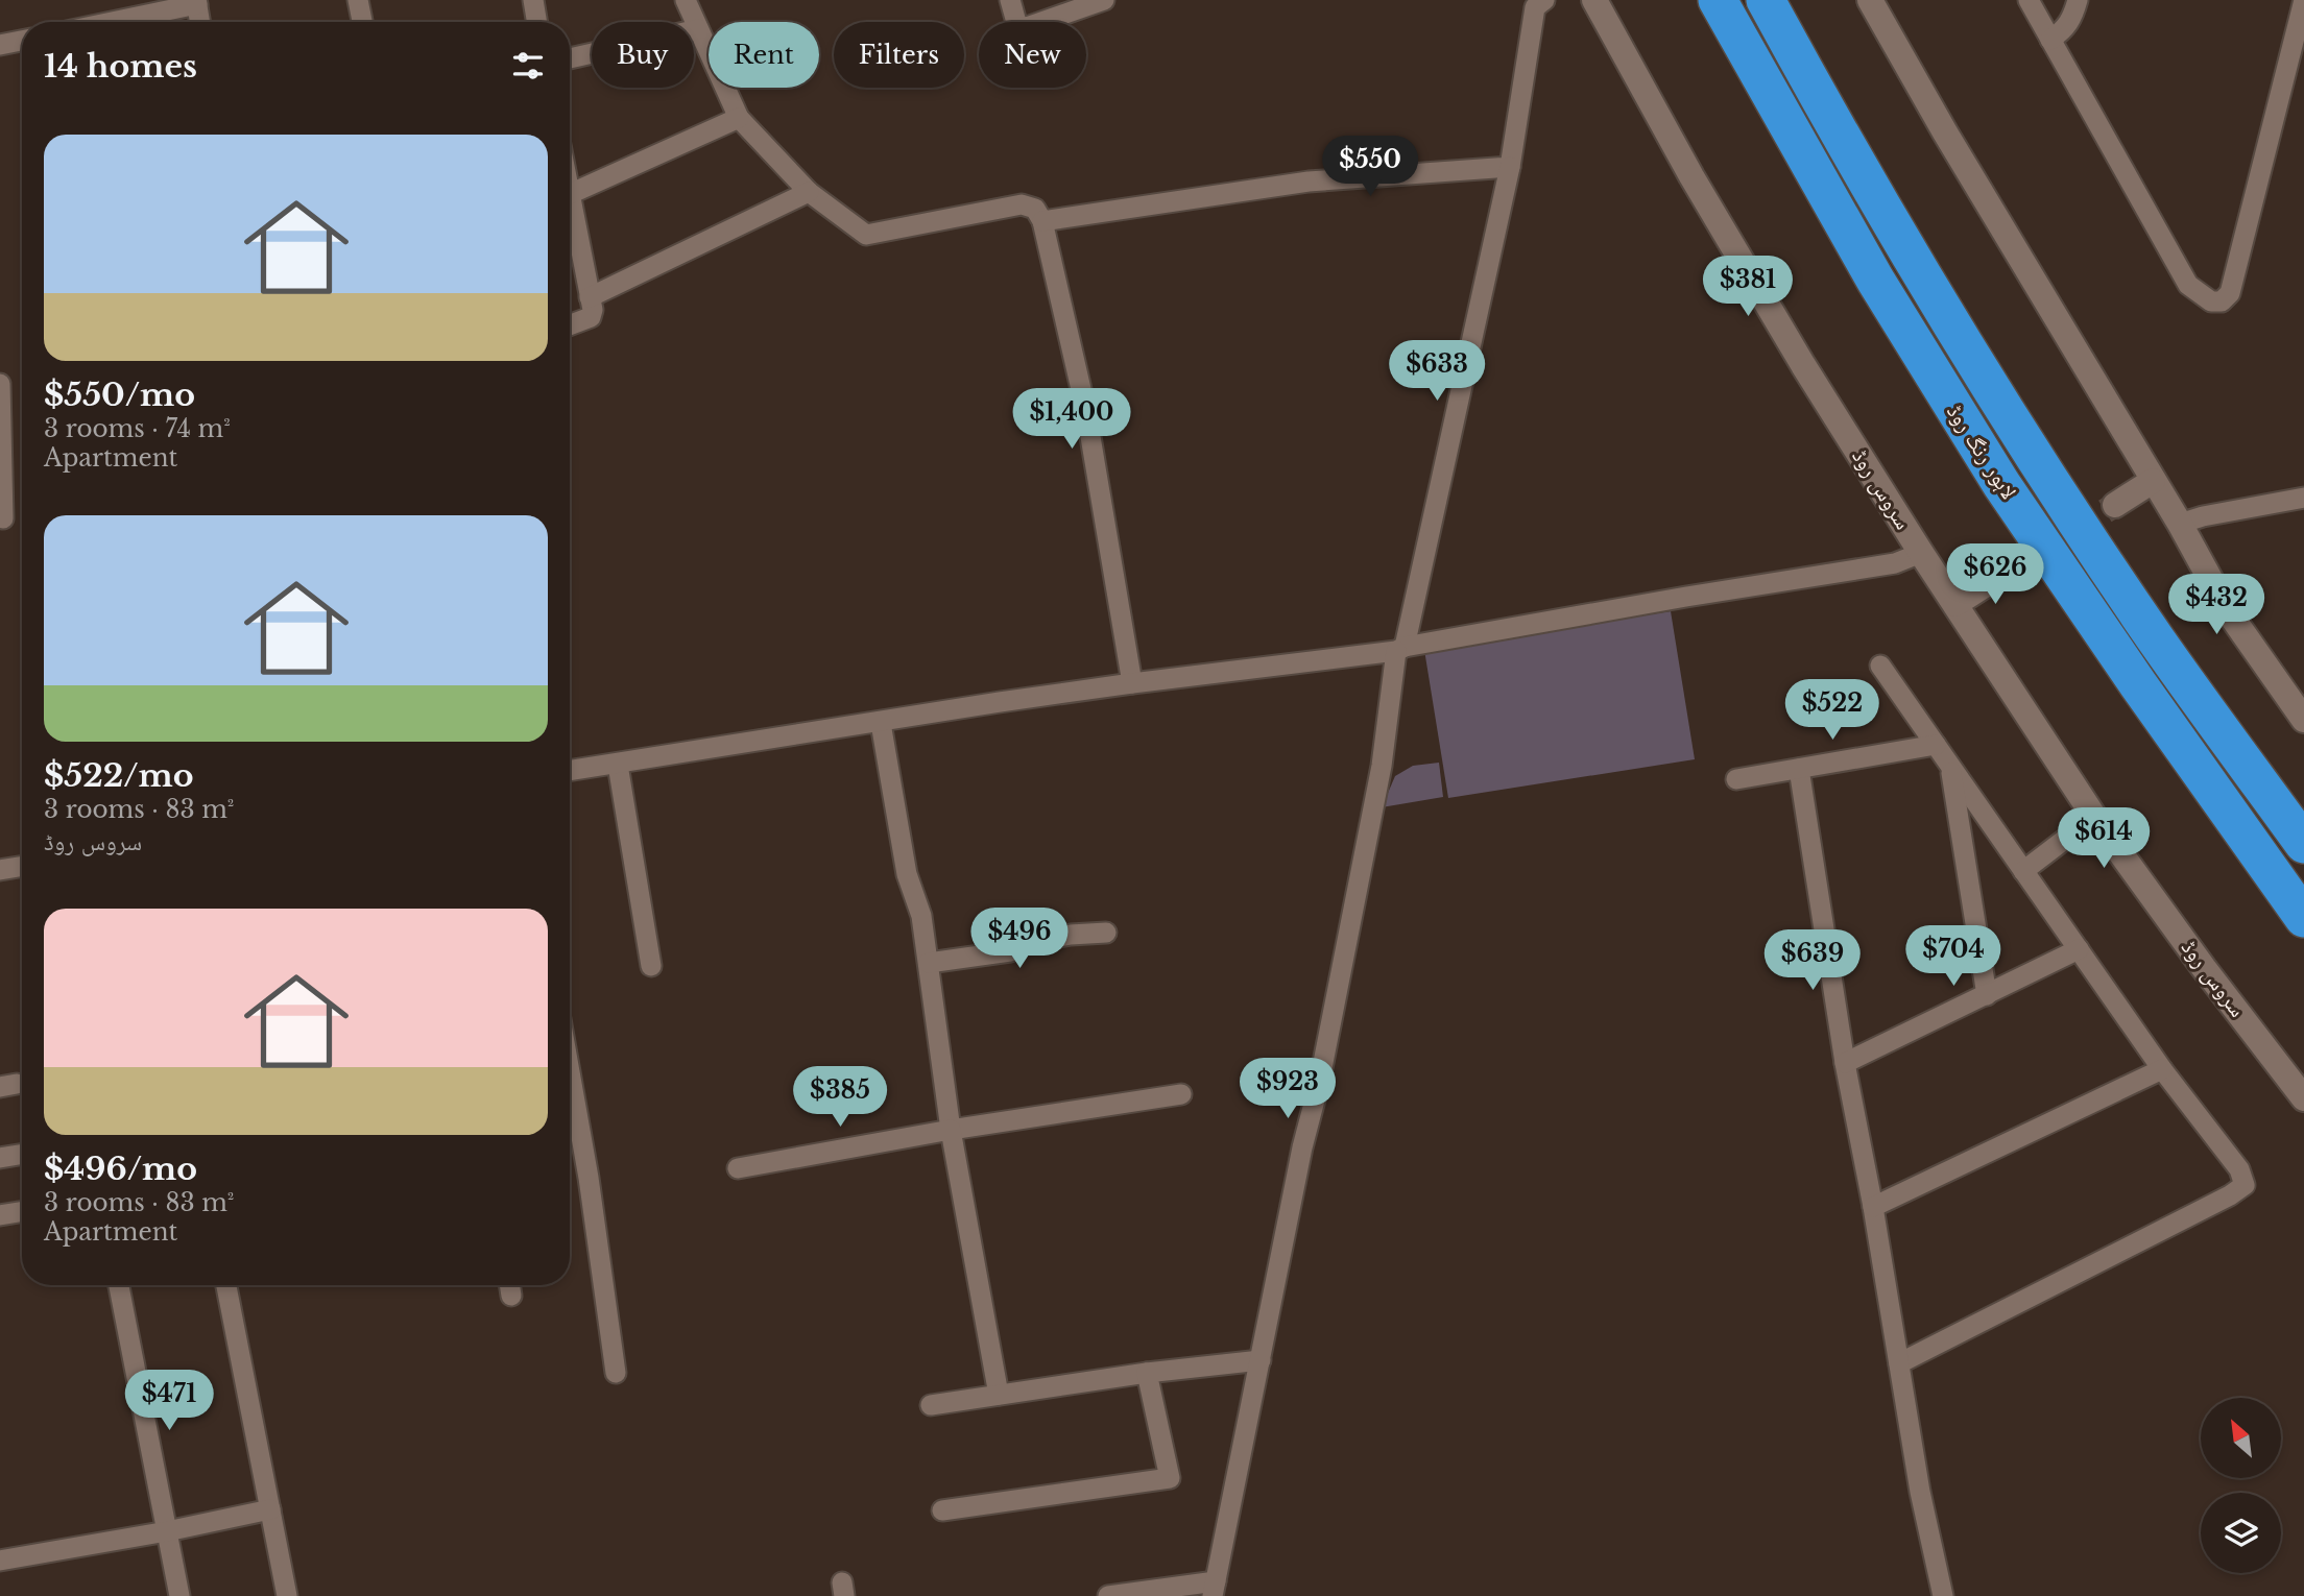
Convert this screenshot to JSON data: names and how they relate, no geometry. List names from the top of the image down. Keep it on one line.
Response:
{"streets":{"highway":["لاہور رنگ روڈ"],"street":["سروس روڈ"]},"north":"top left","page":{"chip":["Buy","Rent","Filters","New"],"heading":"14 homes","list":[{"name":"$550/mo","note":"3 rooms · 74 m² · Apartment"},{"name":"$522/mo","note":"3 rooms · 83 m² · سروس روڈ"},{"name":"$496/mo","note":"3 rooms · 83 m² · Apartment"}],"price":["$550","$381","$633","$1,400","$626","$432","$522","$614","$496","$704","$639","$923","$385","$471"]}}
